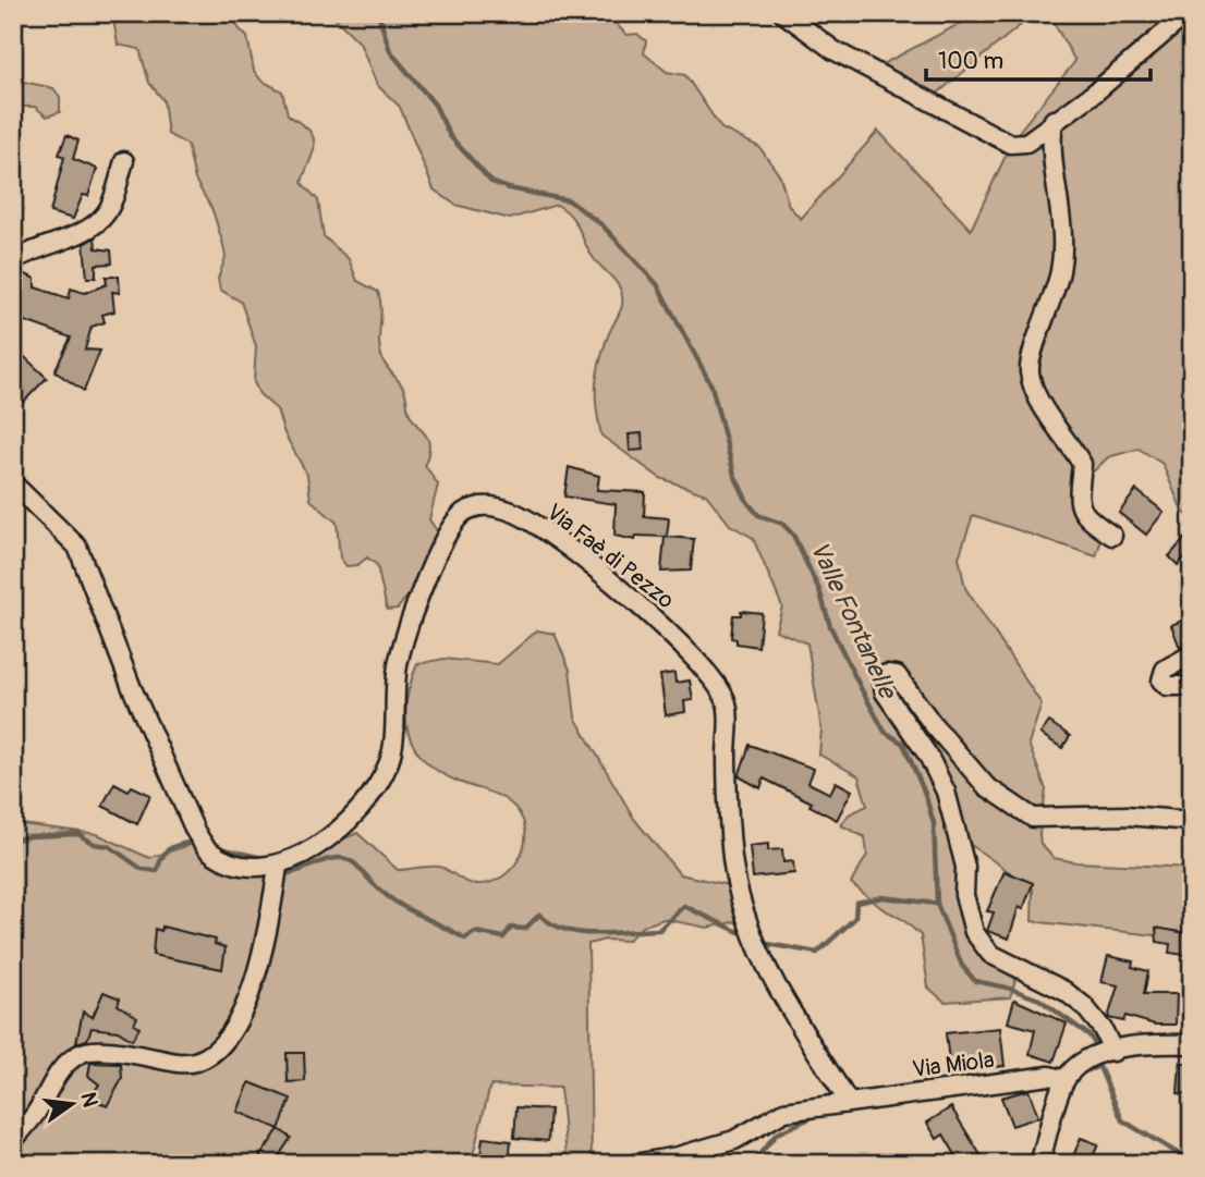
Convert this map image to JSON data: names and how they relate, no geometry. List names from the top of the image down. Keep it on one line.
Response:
{"streets":{"street":["Via Faè di Pezzo","Via Miola"]},"crossings":[["Via Faè di Pezzo","Via Miola"]],"water":["Valle Fontanelle"],"scale_bar":"100 m","north":"right"}
